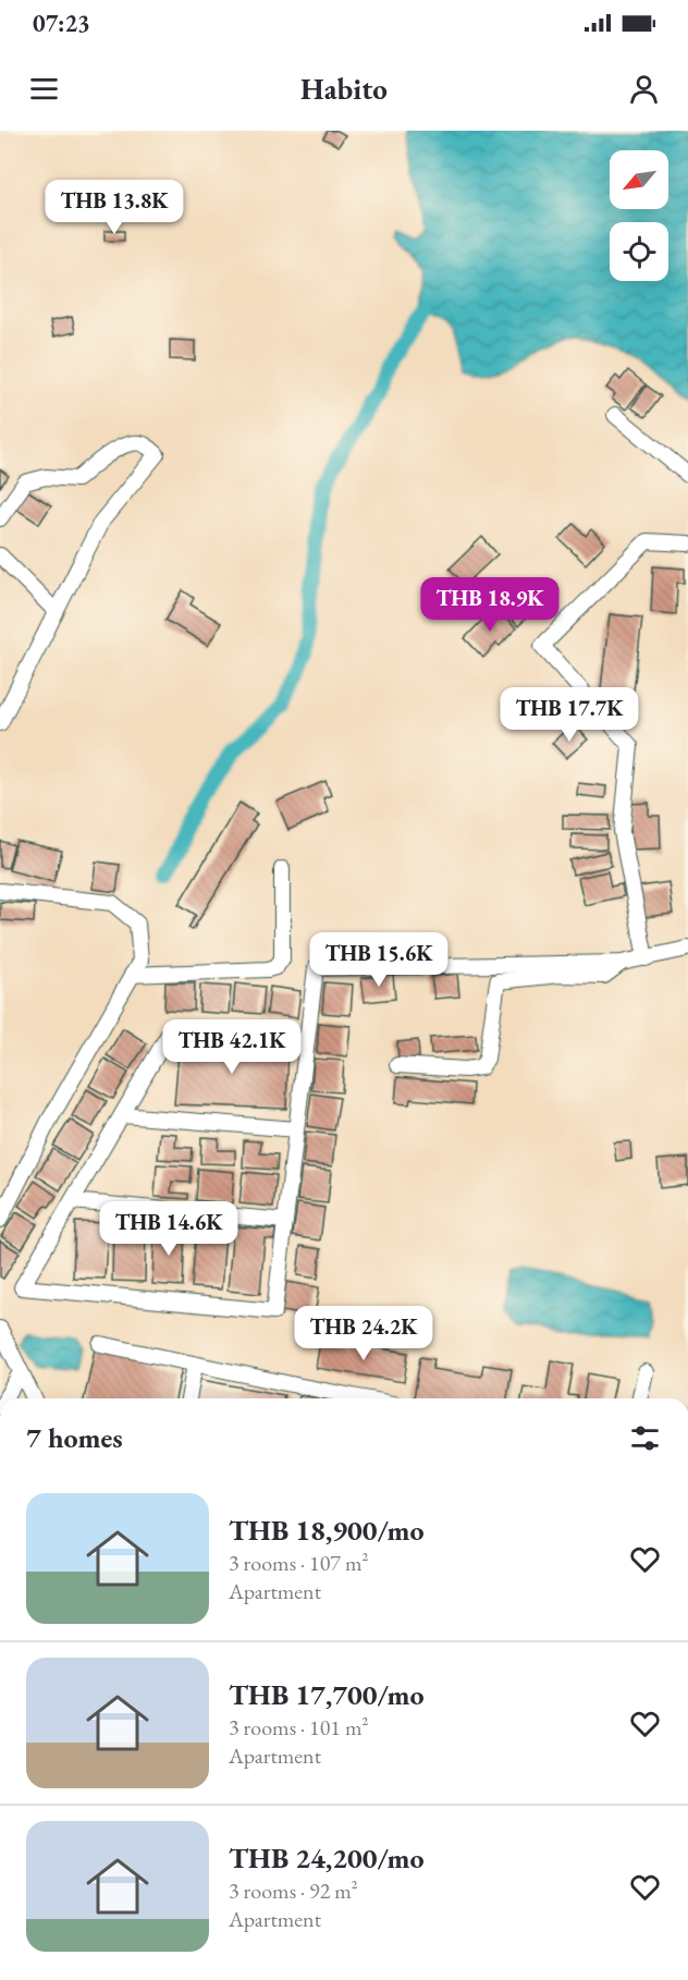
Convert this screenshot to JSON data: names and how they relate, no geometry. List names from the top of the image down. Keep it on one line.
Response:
{"north":"bottom left","page":{"status":"07:23","header":"Habito","price":["THB 13.8K","THB 18.9K","THB 17.7K","THB 15.6K","THB 42.1K","THB 14.6K","THB 24.2K"],"heading":"7 homes","list":[{"name":"THB 18,900/mo","note":"3 rooms · 107 m² · Apartment"},{"name":"THB 17,700/mo","note":"3 rooms · 101 m² · Apartment"},{"name":"THB 24,200/mo","note":"3 rooms · 92 m² · Apartment"}]}}
